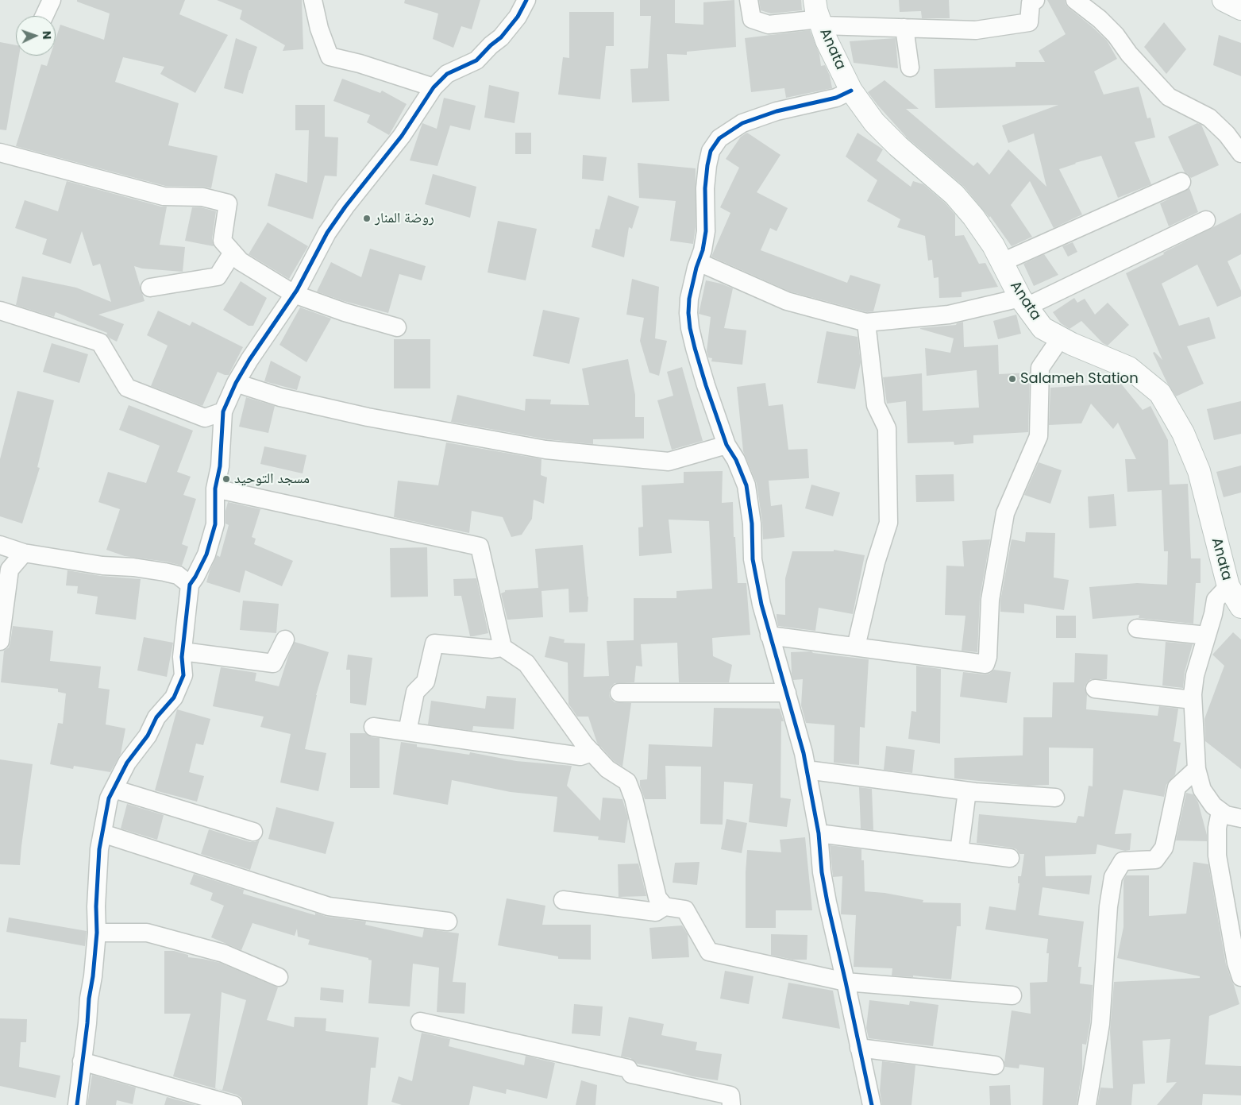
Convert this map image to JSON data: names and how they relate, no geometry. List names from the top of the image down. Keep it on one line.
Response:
{"streets":{"street":["Anata"]},"places":["روضة المنار","Salameh Station","مسجد التوحيد"],"north":"right"}
